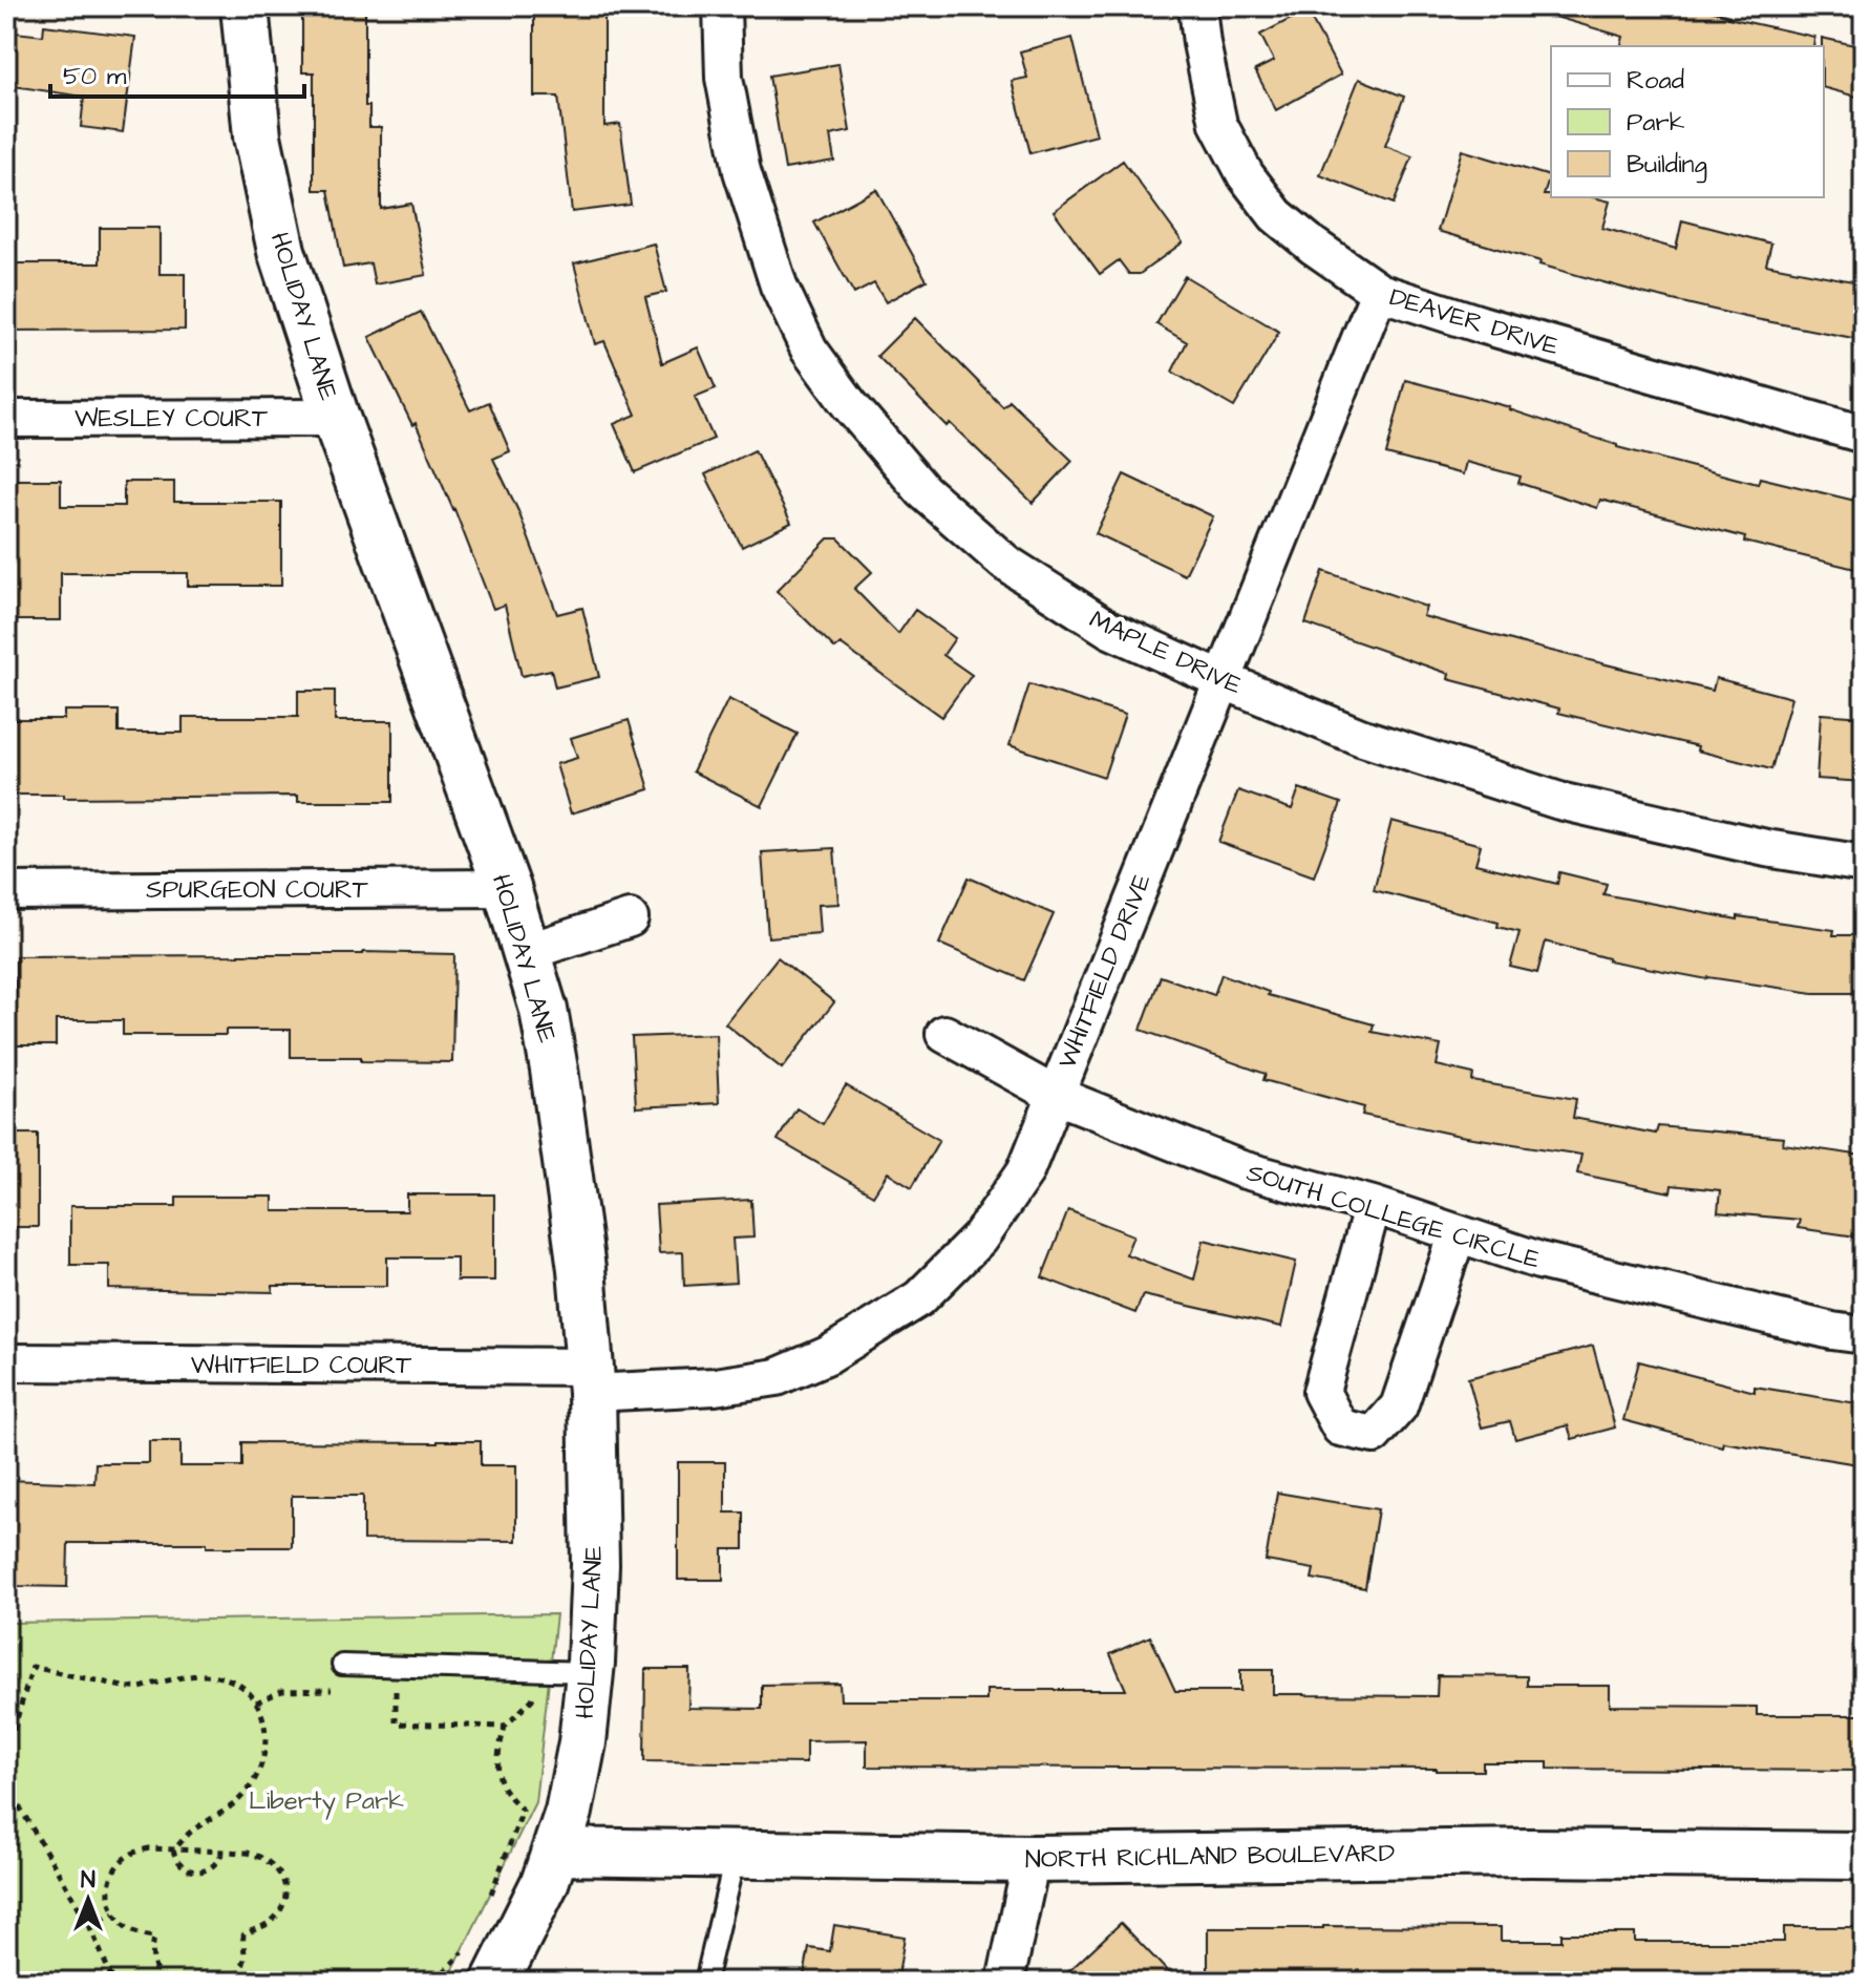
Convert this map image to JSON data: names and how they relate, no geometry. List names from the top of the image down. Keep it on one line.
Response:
{"streets":{"street":["HOLIDAY LANE","DEAVER DRIVE","WESLEY COURT","MAPLE DRIVE","SPURGEON COURT","WHITFIELD DRIVE","SOUTH COLLEGE CIRCLE","WHITFIELD COURT","NORTH RICHLAND BOULEVARD"]},"crossings":[["HOLIDAY LANE","WESLEY COURT"],["HOLIDAY LANE","SPURGEON COURT"],["HOLIDAY LANE","WHITFIELD DRIVE"],["HOLIDAY LANE","WHITFIELD COURT"],["HOLIDAY LANE","NORTH RICHLAND BOULEVARD"],["DEAVER DRIVE","WHITFIELD DRIVE"],["MAPLE DRIVE","WHITFIELD DRIVE"],["WHITFIELD DRIVE","SOUTH COLLEGE CIRCLE"],["WHITFIELD DRIVE","WHITFIELD COURT"]],"parks":["Liberty Park"],"legend":["Road","Park","Building"],"scale_bar":"50 m","north":"top"}
